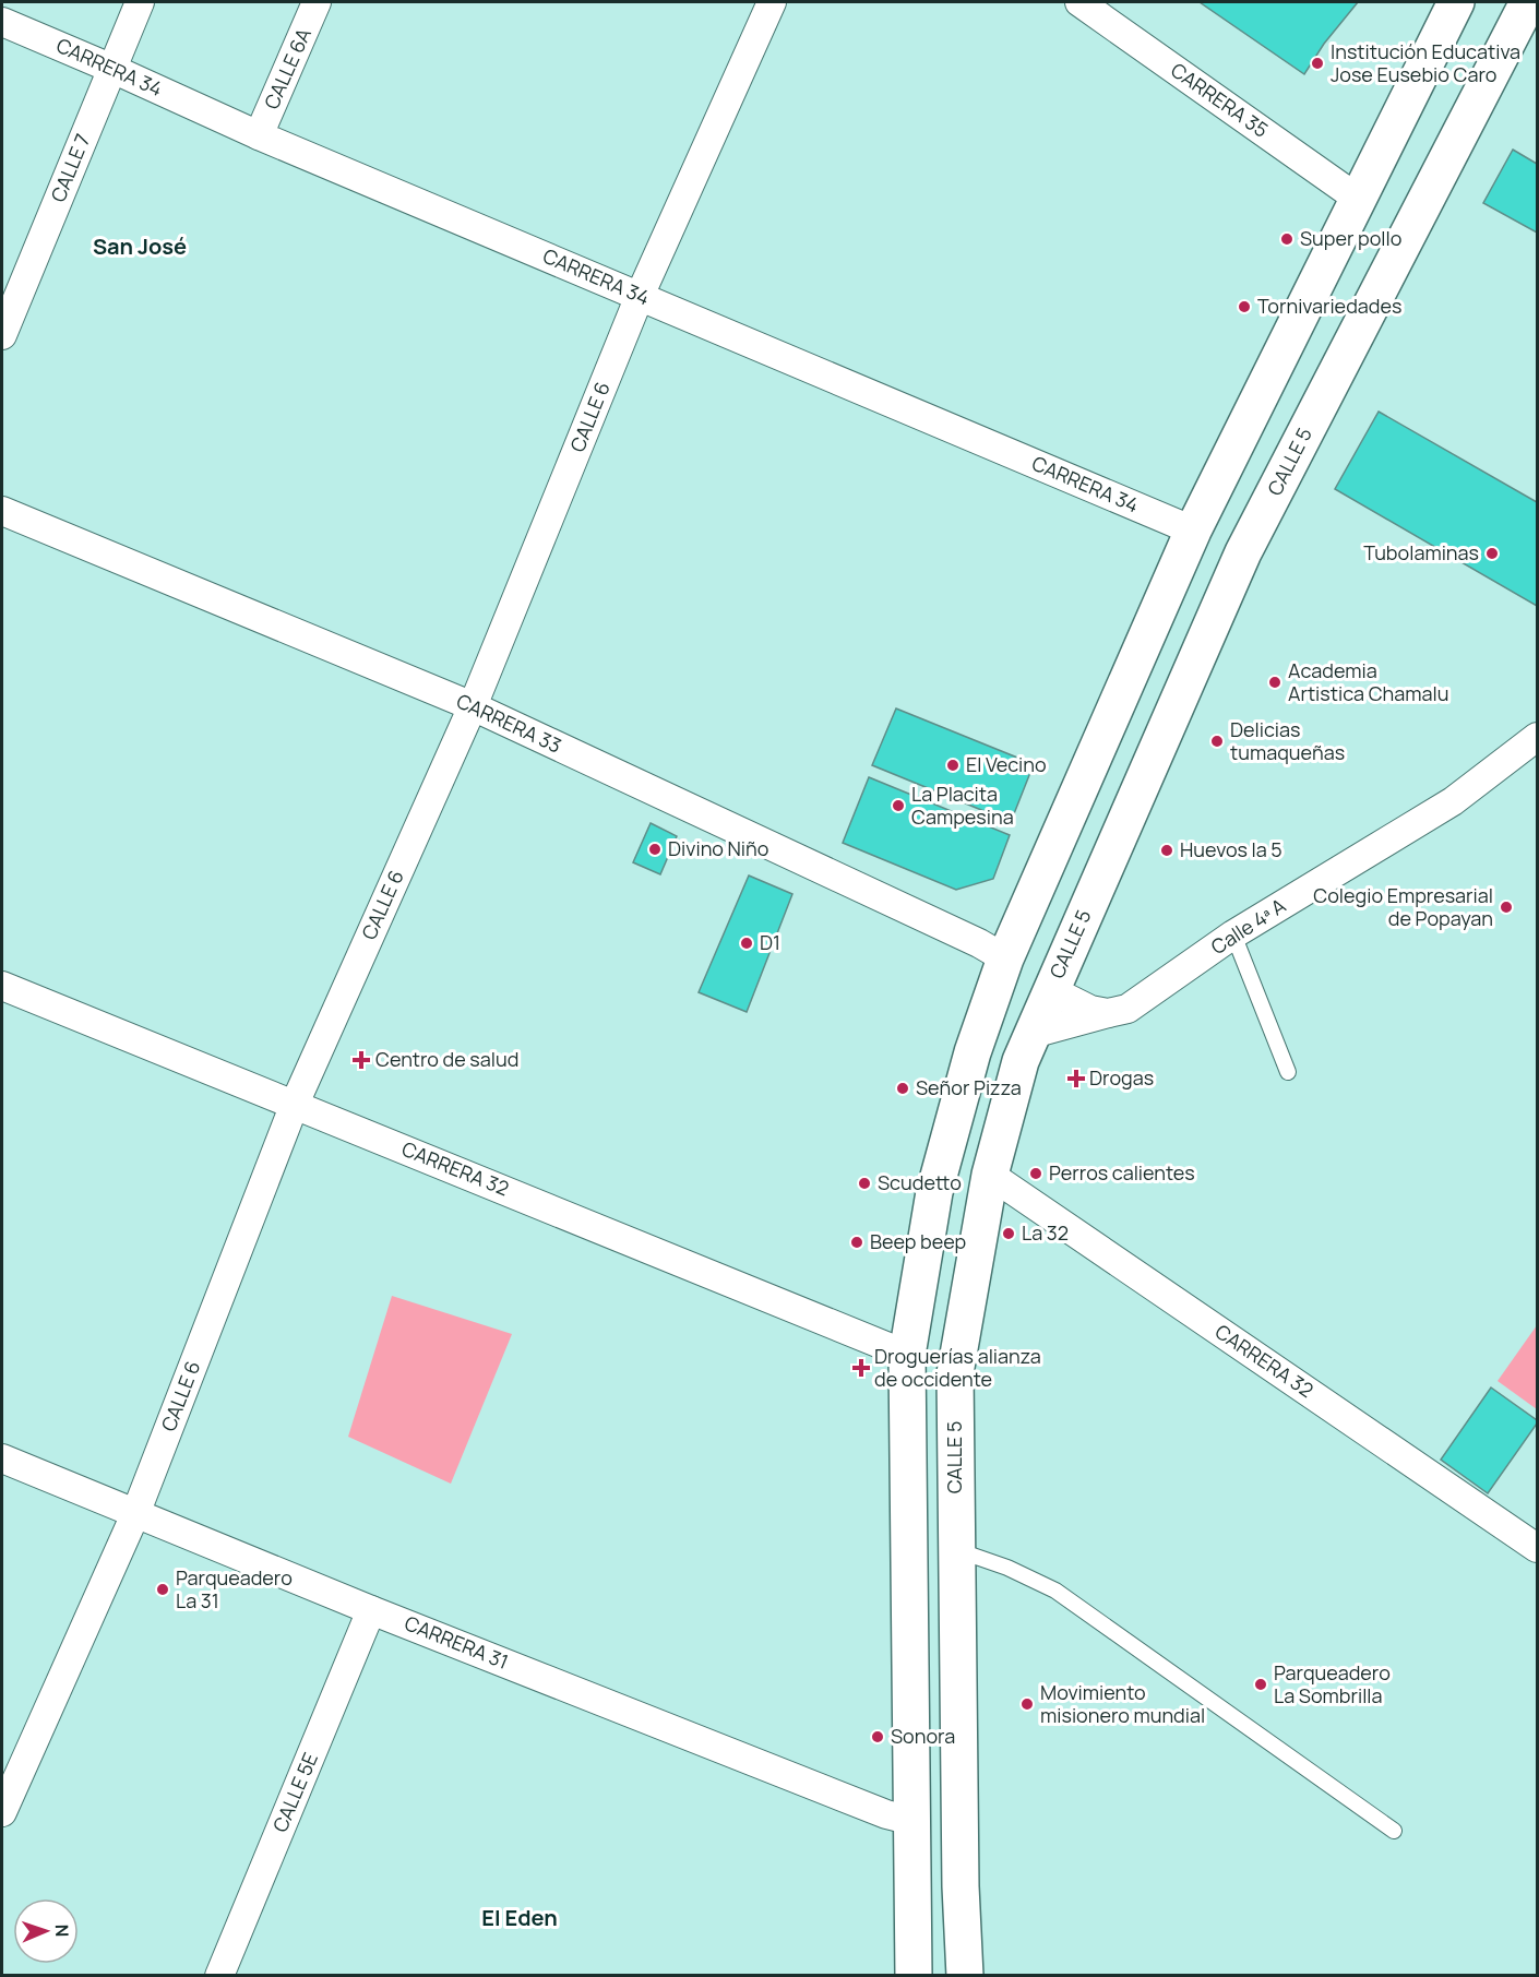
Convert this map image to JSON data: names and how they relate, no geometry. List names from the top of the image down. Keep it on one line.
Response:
{"streets":{"main road":["CALLE 5"],"street":["CARRERA 34","CALLE 6A","CARRERA 35","CALLE 7","CALLE 6","CARRERA 33","Calle 4ª A","CARRERA 32","CARRERA 31","CALLE 5E"]},"crossings":[["CARRERA 34","CALLE 6A"],["CARRERA 34","CALLE 7"],["CARRERA 34","CALLE 6"],["CALLE 6","CARRERA 33"],["CALLE 6","CARRERA 32"],["CALLE 6","CARRERA 31"],["CALLE 5","Calle 4ª A"],["CALLE 5","CARRERA 32"],["CARRERA 31","CALLE 5E"]],"districts":["San José","El Eden"],"places":{"other":["Institución Educativa Jose Eusebio Caro","Super pollo","Tornivariedades","Tubolaminas","Academia Artistica Chamalu","Delicias tumaqueñas","El Vecino","La Placita Campesina","Divino Niño","Huevos la 5","Colegio Empresarial de Popayan","D1","Señor Pizza","Perros calientes","Scudetto","La 32","Beep beep","Parqueadero La 31","Parqueadero La Sombrilla","Movimiento misionero mundial","Sonora"],"health":["Centro de salud","Drogas","Droguerías alianza de occidente"]},"north":"right"}
